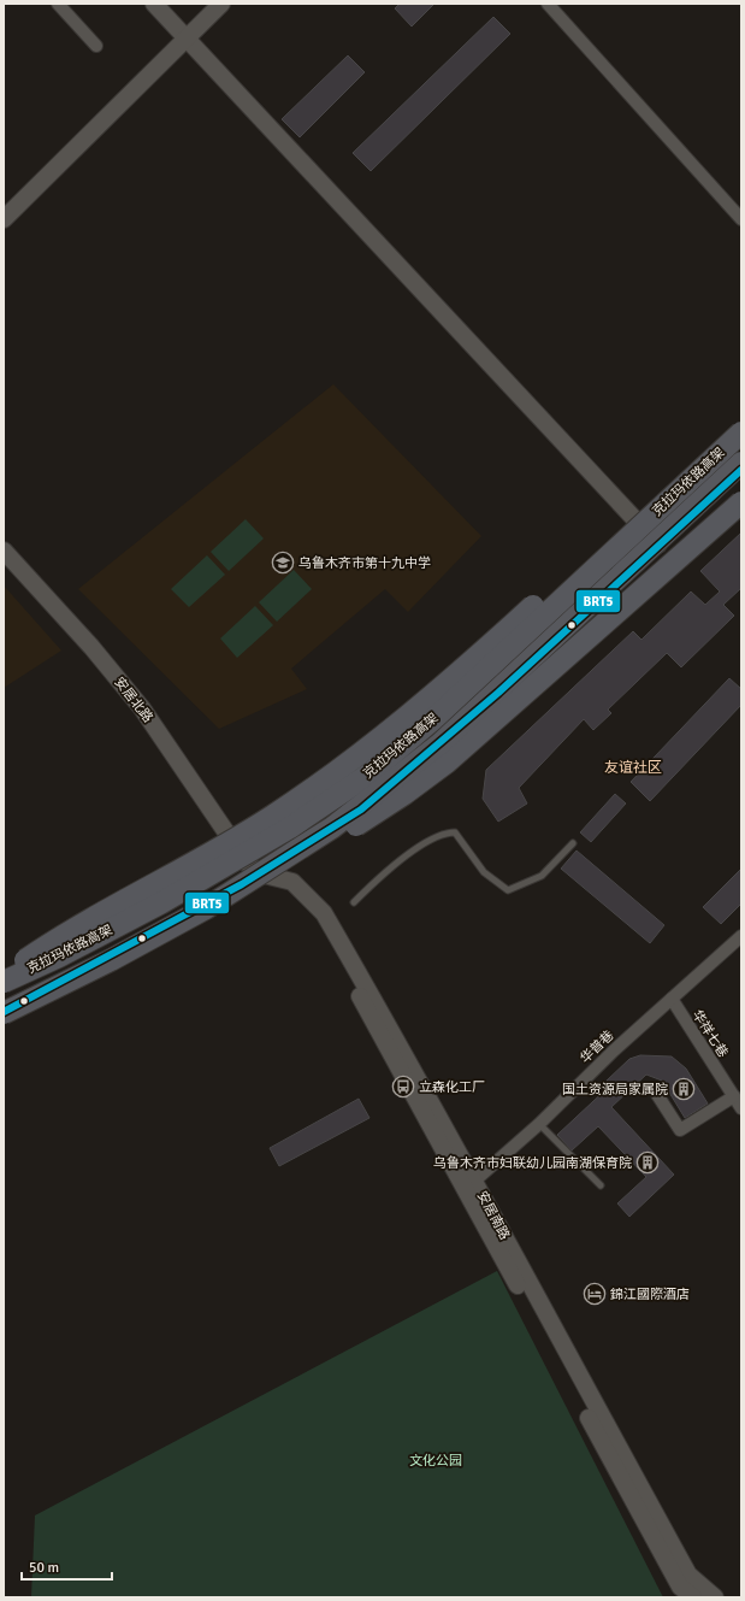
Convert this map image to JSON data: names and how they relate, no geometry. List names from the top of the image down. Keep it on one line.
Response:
{"streets":{"highway":["克拉玛依路高架"],"street":["安居北路","华祥七巷","华普巷","安居南路"]},"crossings":[["安居北路","安居南路"],["华祥七巷","华普巷"],["华普巷","安居南路"]],"districts":["友谊社区"],"parks":["文化公园"],"places":{"school or university":["乌鲁木齐市第十九中学"],"bus stop":["立森化工厂"],"building":["国土资源局家属院","乌鲁木齐市妇联幼儿园南湖保育院"],"hotel":["錦江國際酒店"]},"lines":["transit line BRT5"],"scale_bar":"50 m"}
